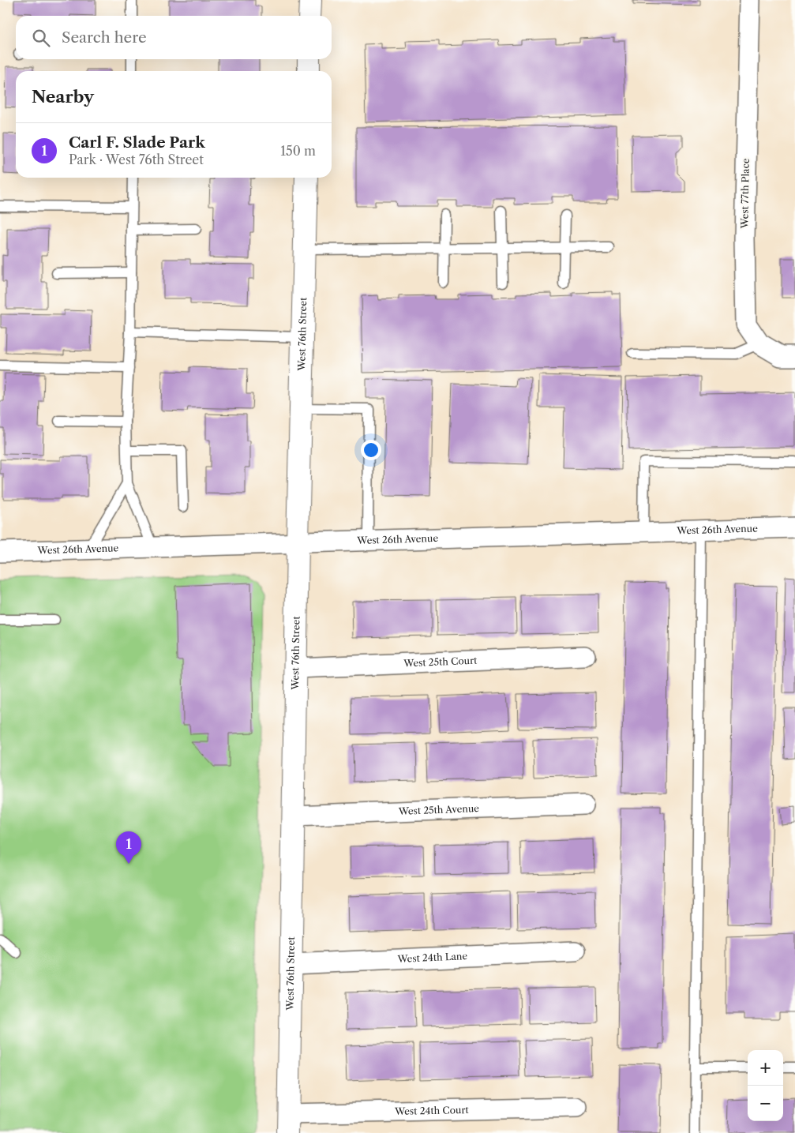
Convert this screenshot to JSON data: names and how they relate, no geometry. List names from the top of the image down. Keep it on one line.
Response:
{"streets":{"street":["West 77th Place","West 76th Street","West 26th Avenue","West 25th Court","West 25th Avenue","West 24th Lane","West 24th Court"]},"crossings":[["West 76th Street","West 26th Avenue"],["West 76th Street","West 25th Court"],["West 76th Street","West 25th Avenue"],["West 76th Street","West 24th Lane"],["West 76th Street","West 24th Court"]],"page":{"search":"Search here","heading":"Nearby","list":[{"mark":"1","name":"Carl F. Slade Park","note":"Park · West 76th Street","value":"150 m"}],"pins":"1","map_buttons":["+","−"]}}
